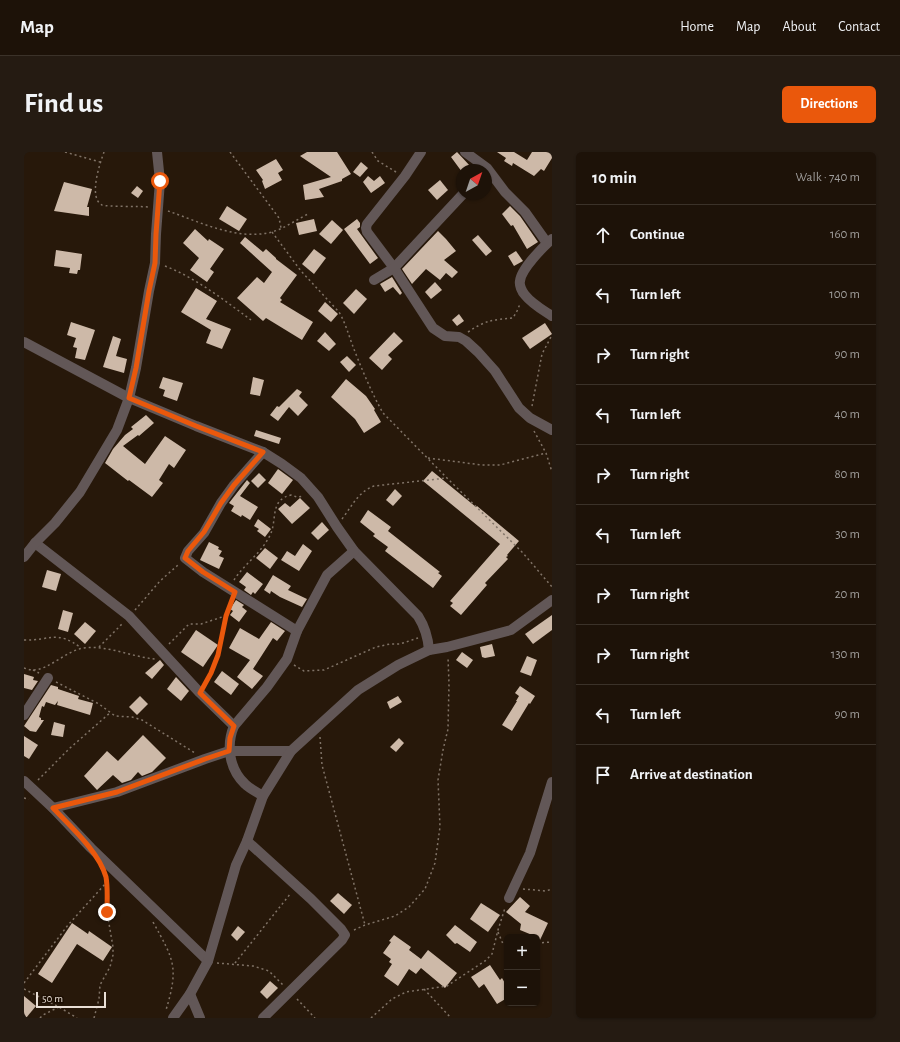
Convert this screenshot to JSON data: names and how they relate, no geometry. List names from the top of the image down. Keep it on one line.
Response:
{"scale_bar":"50 m","north":"top right","page":{"header":"Map","nav":["Home","Map","About","Contact"],"buttons":"Directions","title":"Find us","heading":["10 min","Walk · 740 m"],"list":[["Continue","160 m"],["Turn left","100 m"],["Turn right","90 m"],["Turn left","40 m"],["Turn right","80 m"],["Turn left","30 m"],["Turn right","20 m"],["Turn right","130 m"],["Turn left","90 m"],"Arrive at destination"],"map_buttons":["+","−"],"scale":"50 m"}}
